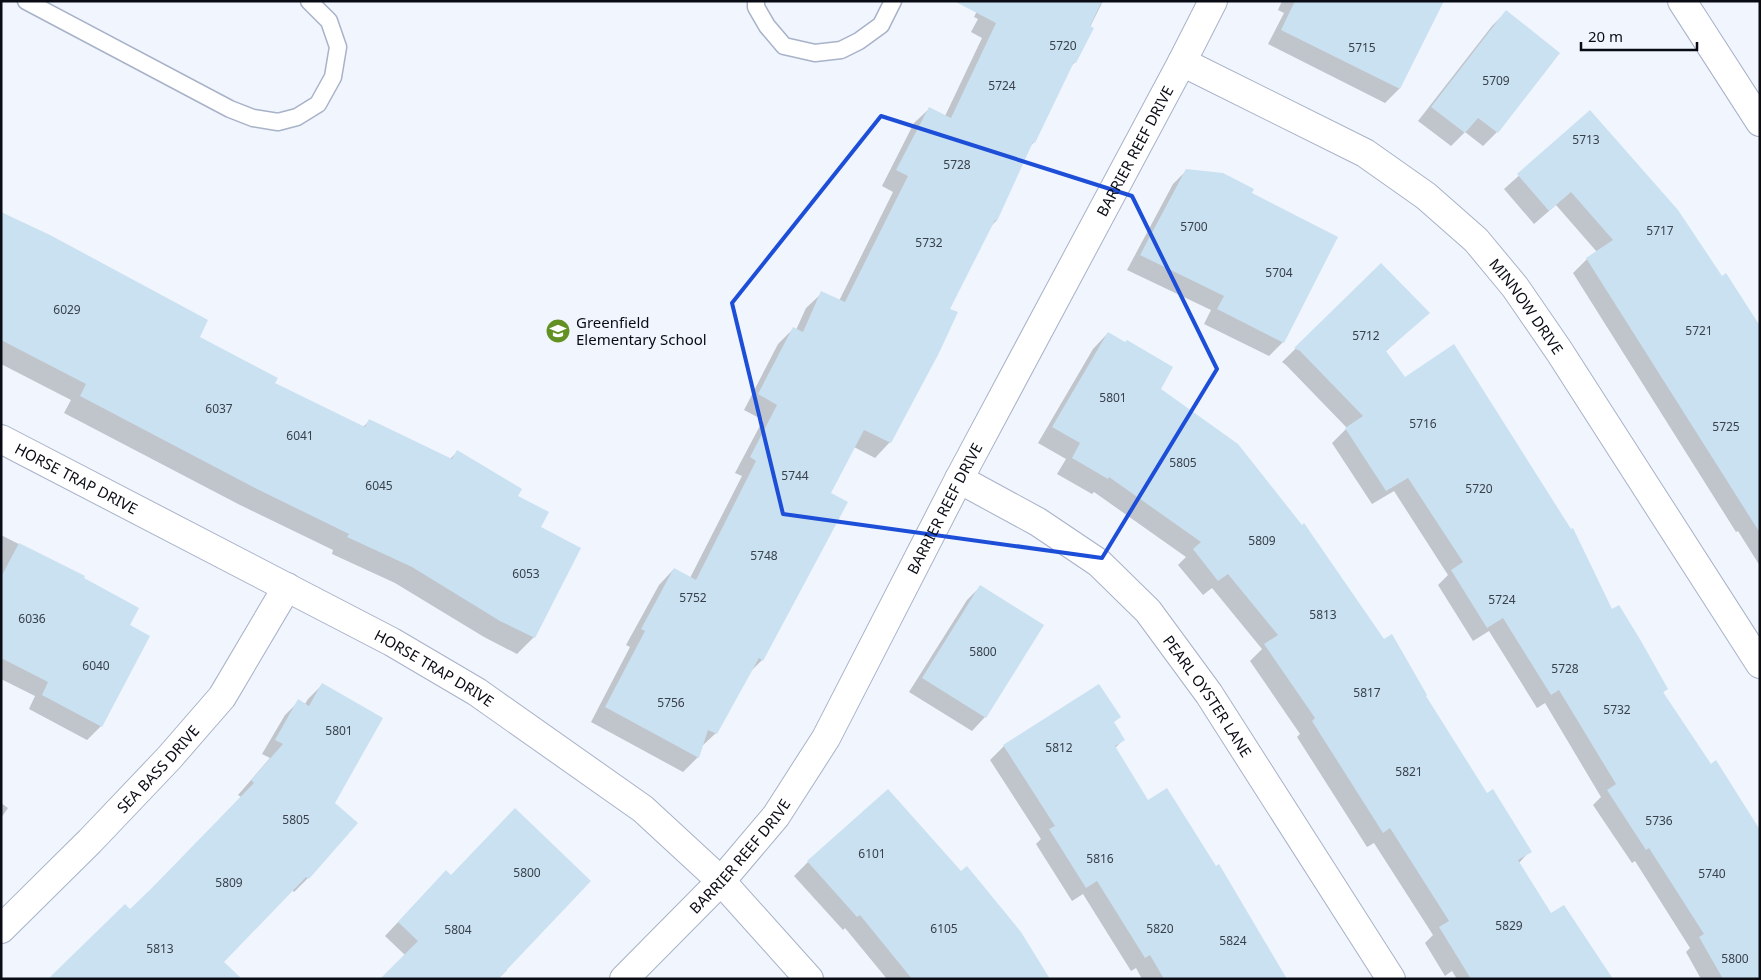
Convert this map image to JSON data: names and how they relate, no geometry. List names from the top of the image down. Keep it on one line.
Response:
{"streets":{"street":["BARRIER REEF DRIVE","MINNOW DRIVE","HORSE TRAP DRIVE","PEARL OYSTER LANE","SEA BASS DRIVE"]},"crossings":[["BARRIER REEF DRIVE","MINNOW DRIVE"],["BARRIER REEF DRIVE","HORSE TRAP DRIVE"],["BARRIER REEF DRIVE","PEARL OYSTER LANE"],["HORSE TRAP DRIVE","SEA BASS DRIVE"]],"places":{"school or university":["Greenfield Elementary School"]},"house_numbers":["5720","5715","5709","5724","5713","5728","5700","5717","5732","5704","6029","5721","5712","5801","6037","5716","5725","6041","5805","5744","6045","5720","5809","5748","6053","5752","5724","5813","6036","5800","6040","5728","5817","5756","5732","5801","5812","5821","5805","5736","6101","5816","5800","5740","5809","5829","6105","5820","5804","5824","5813","5800"],"scale_bar":"20 m"}
